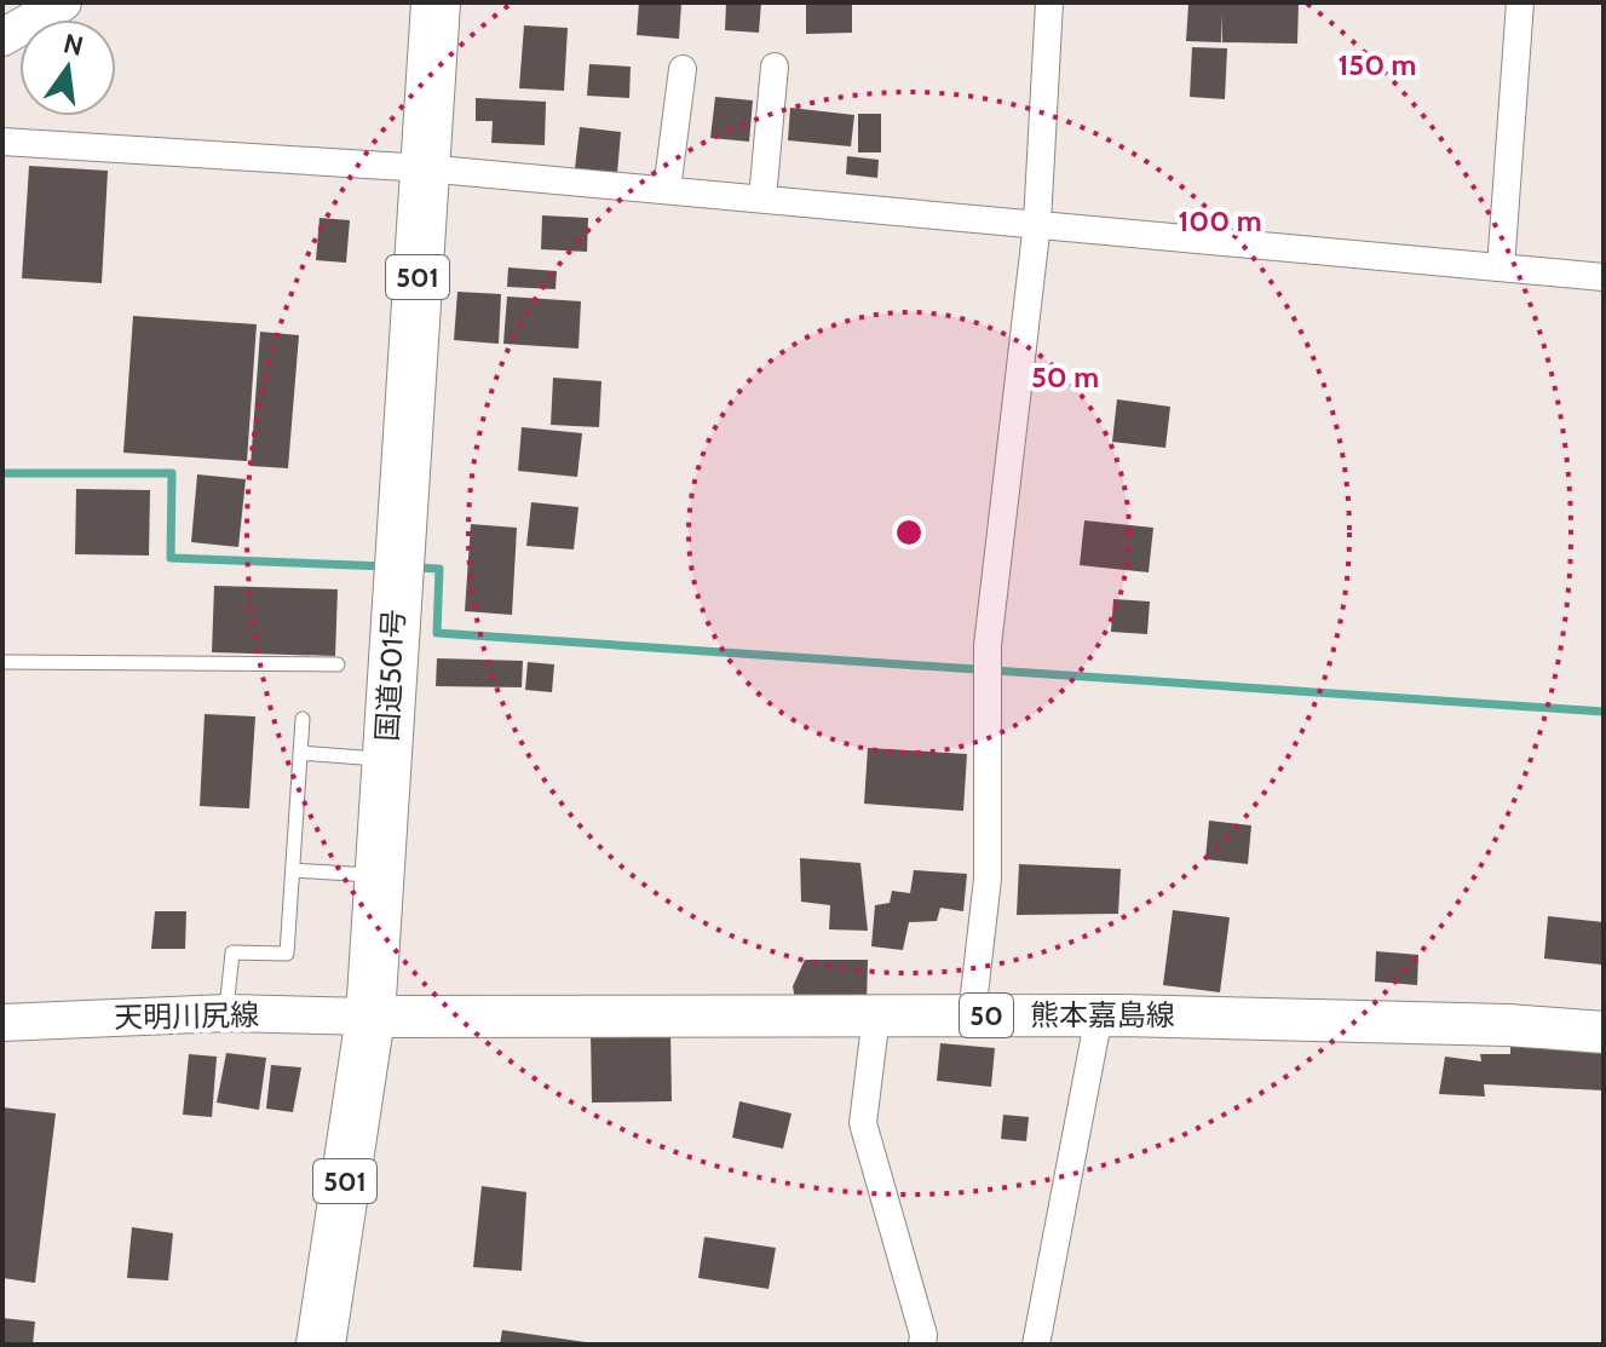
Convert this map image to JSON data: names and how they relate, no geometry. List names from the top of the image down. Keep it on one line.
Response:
{"streets":{"highway":["501","国道501号"],"main road":["50","熊本嘉島線","天明川尻線"]},"crossings":[["国道501号","熊本嘉島線"],["国道501号","天明川尻線"],["熊本嘉島線","天明川尻線"]],"north":"top","rings":["150 m","100 m","50 m"]}
